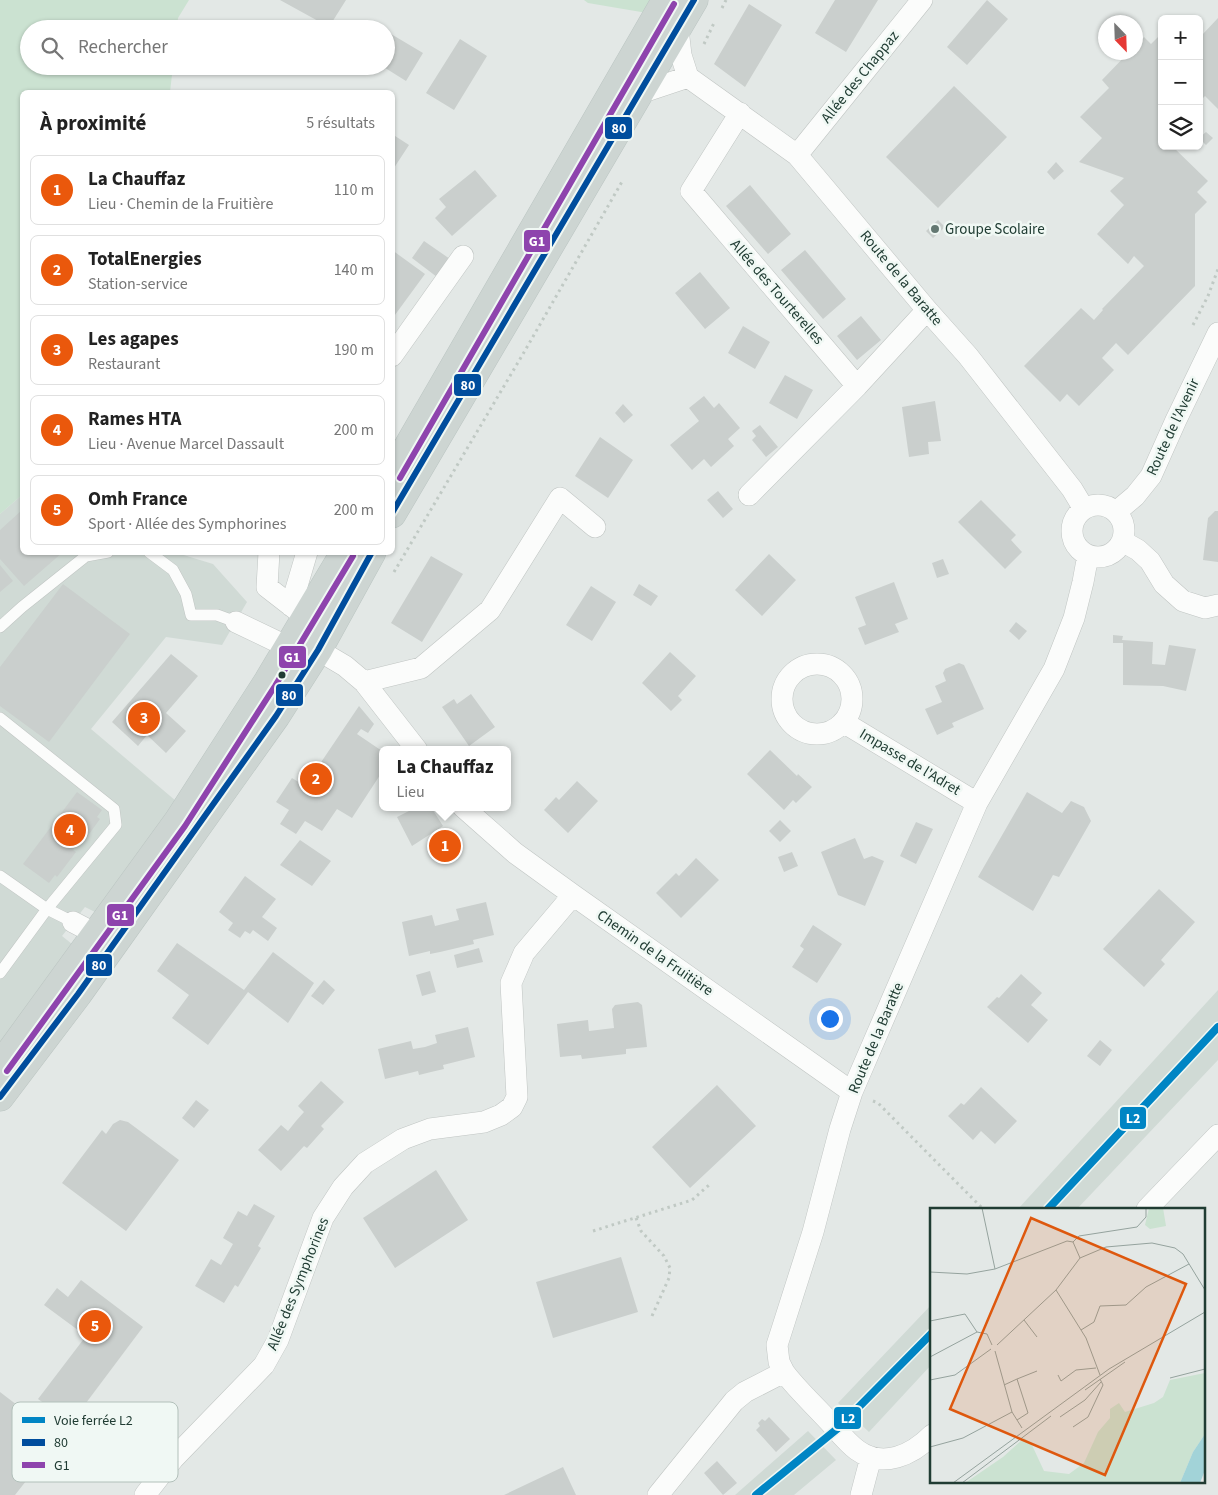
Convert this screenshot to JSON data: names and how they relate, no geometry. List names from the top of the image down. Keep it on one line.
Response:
{"streets":{"street":["Allée des Chappaz","Route de la Baratte","Allée des Tourterelles","Route de l'Avenir","Impasse de l'Adret","Chemin de la Fruitière","Allée des Symphorines"]},"crossings":[["Allée des Chappaz","Route de la Baratte"],["Route de la Baratte","Allée des Tourterelles"],["Route de la Baratte","Route de l'Avenir"],["Route de la Baratte","Impasse de l'Adret"],["Route de la Baratte","Chemin de la Fruitière"],["Chemin de la Fruitière","Allée des Symphorines"]],"places":["Groupe Scolaire"],"lines":["transit line 80","transit line G1","rail line L2"],"legend":["Voie ferrée L2","80","G1"],"north":"bottom right","page":{"map_buttons":["+","−"],"search":"Rechercher","heading":["À proximité","5 résultats"],"list":[{"mark":"1","name":"La Chauffaz","note":"Lieu · Chemin de la Fruitière","value":"110 m"},{"mark":"2","name":"TotalEnergies","note":"Station-service","value":"140 m"},{"mark":"3","name":"Les agapes","note":"Restaurant","value":"190 m"},{"mark":"4","name":"Rames HTA","note":"Lieu · Avenue Marcel Dassault","value":"200 m"},{"mark":"5","name":"Omh France","note":"Sport · Allée des Symphorines","value":"200 m"}],"pins":["3","2","4","1","5"],"popup":["La Chauffaz","Lieu"]}}
